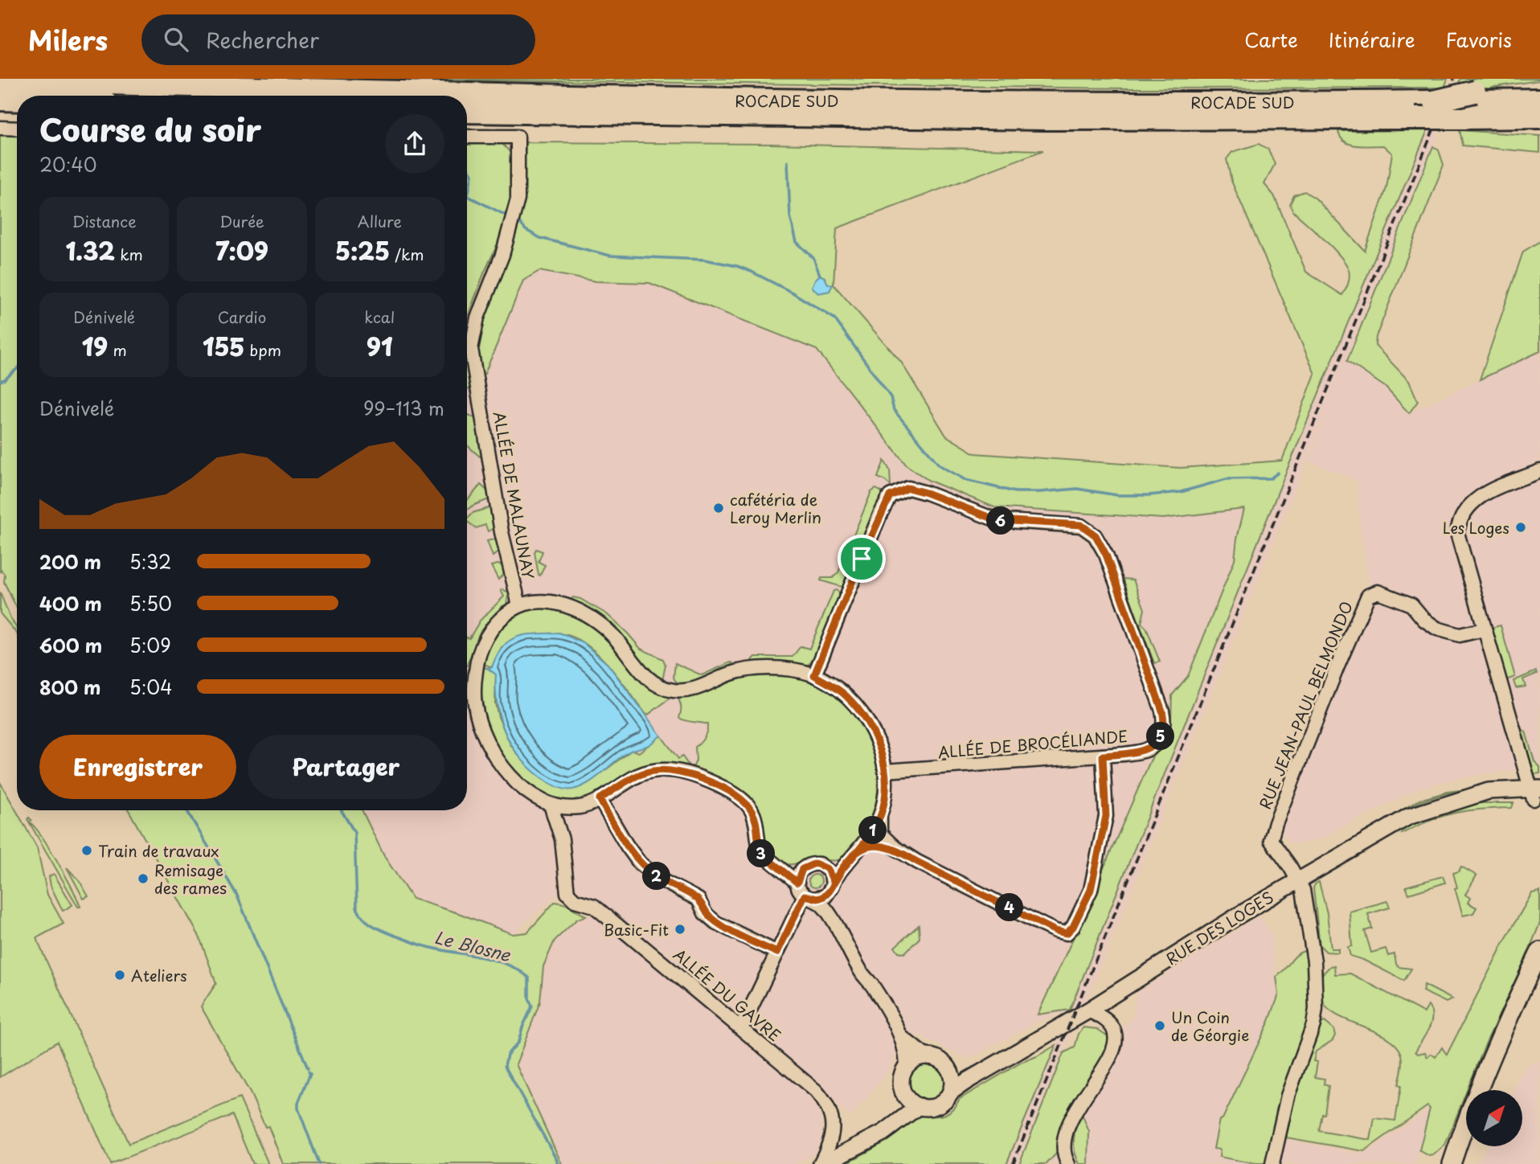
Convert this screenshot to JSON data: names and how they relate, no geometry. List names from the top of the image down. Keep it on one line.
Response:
{"streets":{"highway":["ROCADE SUD"],"street":["ALLÉE DE MALAUNAY","RUE JEAN-PAUL BELMONDO","ALLÉE DE BROCÉLIANDE","RUE DES LOGES","ALLÉE DU GAVRE"]},"crossings":[["RUE JEAN-PAUL BELMONDO","RUE DES LOGES"]],"water":["Le Blosne"],"places":["cafétéria de Leroy Merlin","Les Loges","Train de travaux","Remisage des rames","Basic-Fit","Ateliers","Un Coin de Géorgie"],"north":"top right","page":{"header":"Milers","search":"Rechercher","nav":["Carte","Itinéraire","Favoris"],"heading":["Course du soir","20:40"],"stats":[["Distance","1.32 km"],["Durée","7:09"],["Allure","5:25 /km"],["Dénivelé","19 m"],["Cardio","155 bpm"],["kcal","91"]],"chart":["Dénivelé","99–113 m"],"pins":["6","5","1","3","2","4"],"list":[{"name":"200 m","note":"5:32"},{"name":"400 m","note":"5:50"},{"name":"600 m","note":"5:09"},{"name":"800 m","note":"5:04"}],"buttons":["Enregistrer","Partager"]}}
